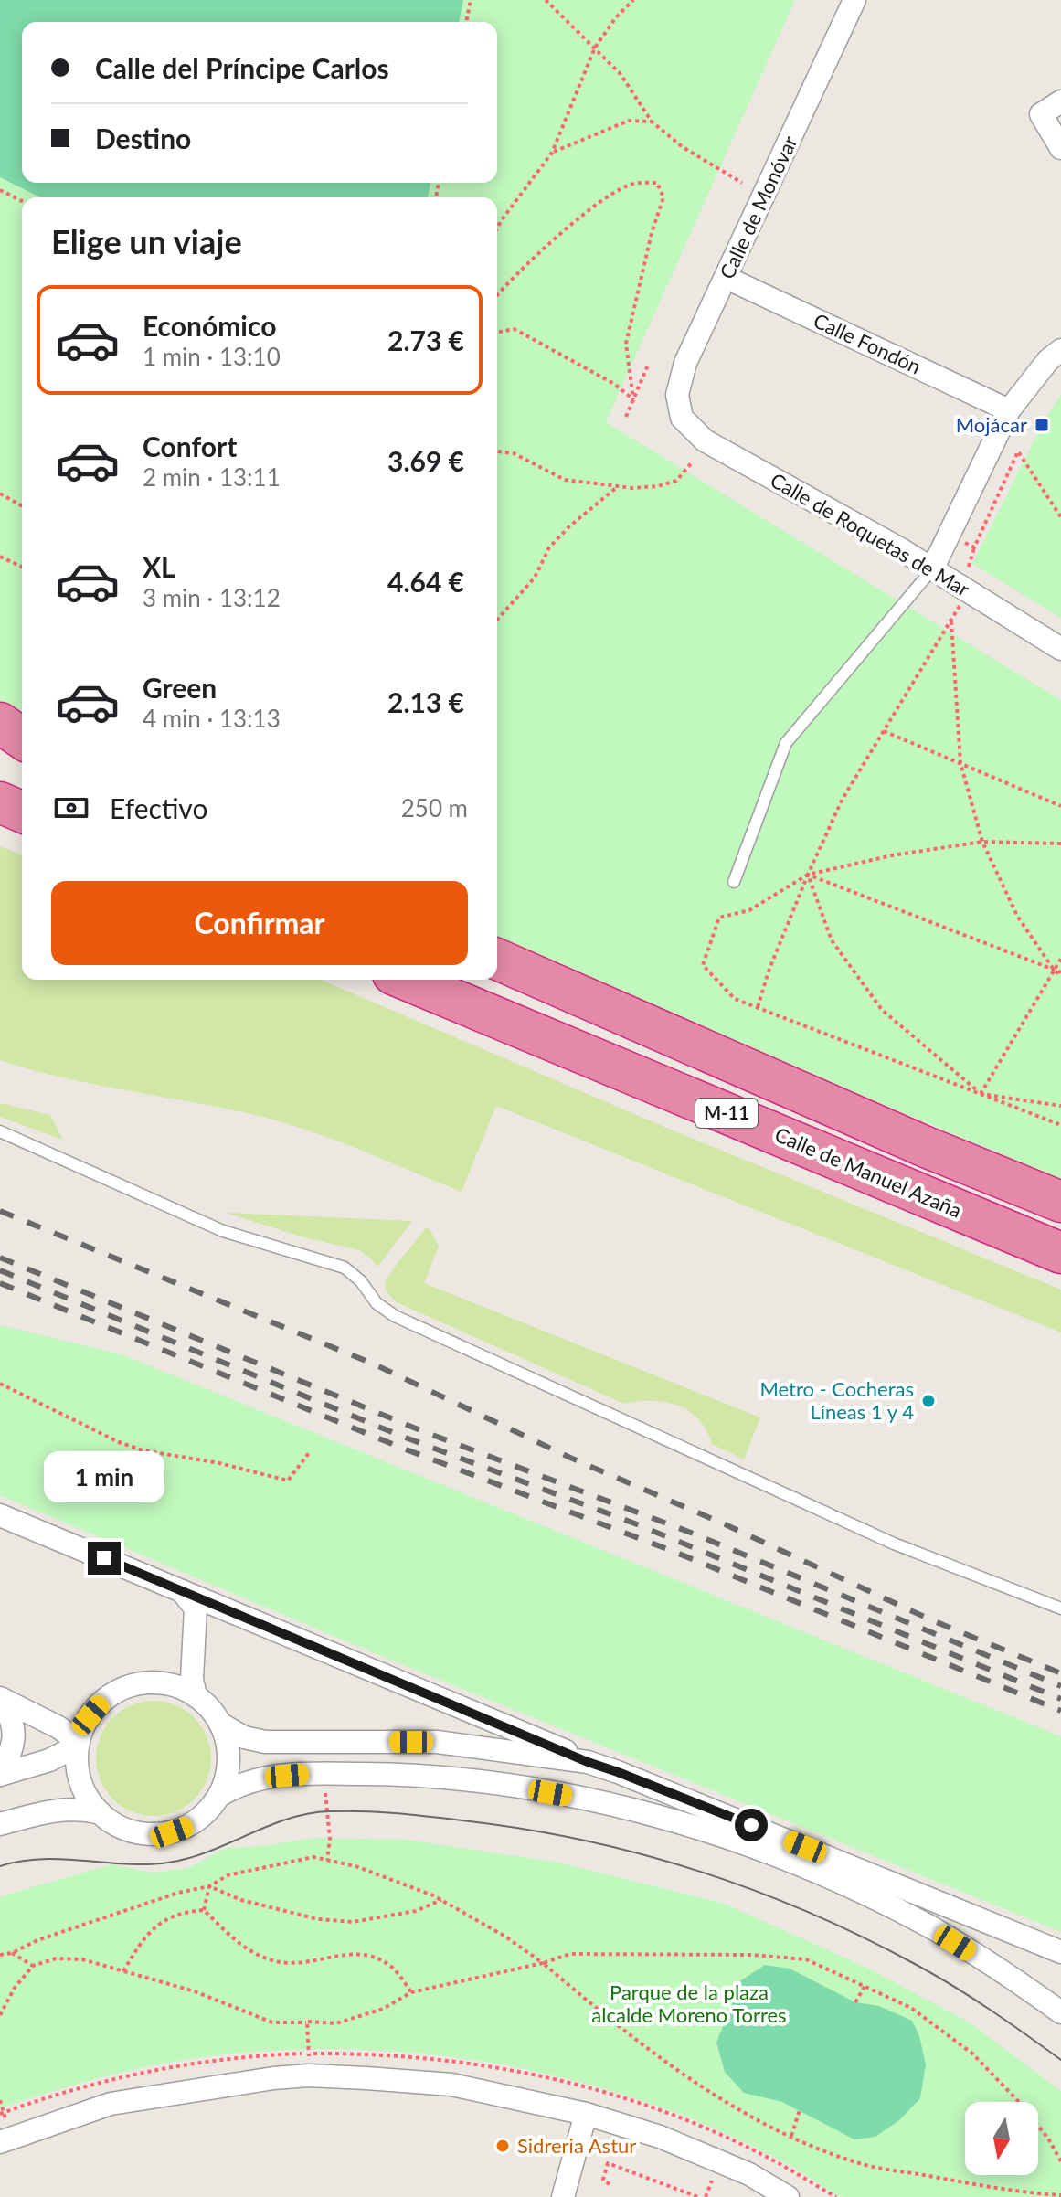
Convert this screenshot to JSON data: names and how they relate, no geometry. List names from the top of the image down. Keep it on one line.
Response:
{"streets":{"highway":["M-11","Calle de Manuel Azaña"],"street":["Calle de Monóvar","Calle Fondón","Calle de Roquetas de Mar"]},"crossings":[["Calle de Monóvar","Calle Fondón"],["Calle de Monóvar","Calle de Roquetas de Mar"]],"parks":["Parque de la plaza alcalde Moreno Torres"],"places":{"transit":["Mojácar"],"other":["Metro - Cocheras Líneas 1 y 4","Sidreria Astur"]},"north":"bottom","page":{"banner":["Calle del Príncipe Carlos","Destino"],"heading":"Elige un viaje","list":[{"name":"Económico","note":"1 min · 13:10","value":"2.73 €"},{"name":"Confort","note":"2 min · 13:11","value":"3.69 €"},{"name":"XL","note":"3 min · 13:12","value":"4.64 €"},{"name":"Green","note":"4 min · 13:13","value":"2.13 €"}],"pay":["Efectivo","250 m"],"buttons":"Confirmar","bubble":"1 min"}}
